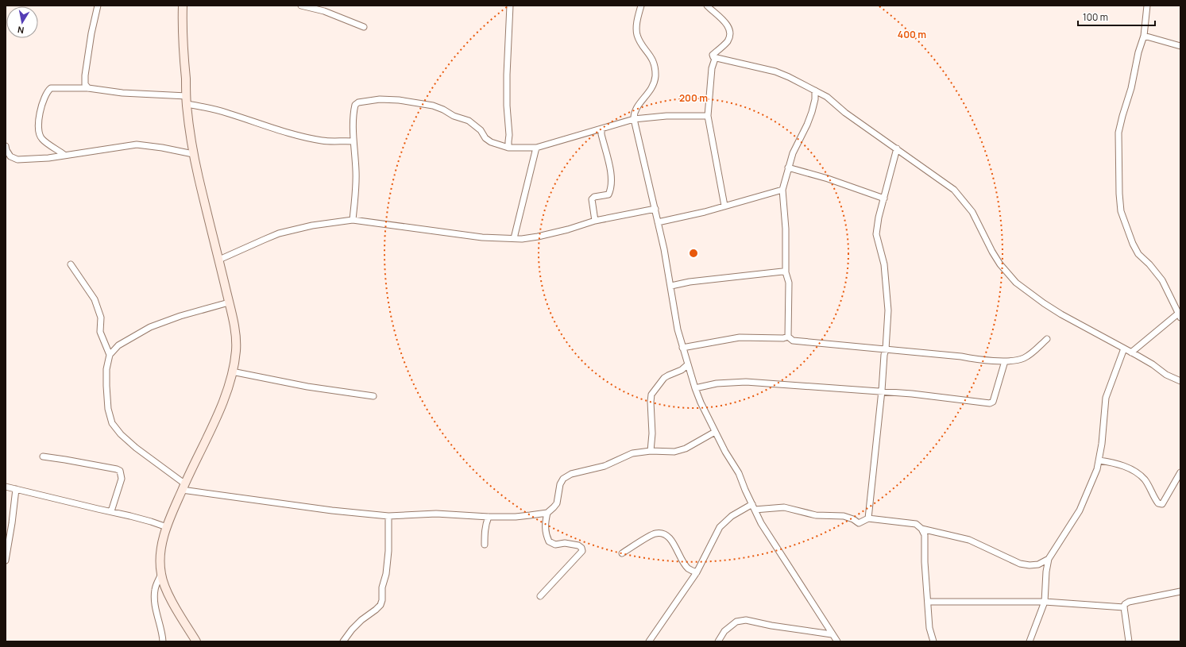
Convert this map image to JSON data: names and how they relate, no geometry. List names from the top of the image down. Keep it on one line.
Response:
{"scale_bar":"100 m","north":"bottom","rings":["400 m","200 m"]}
